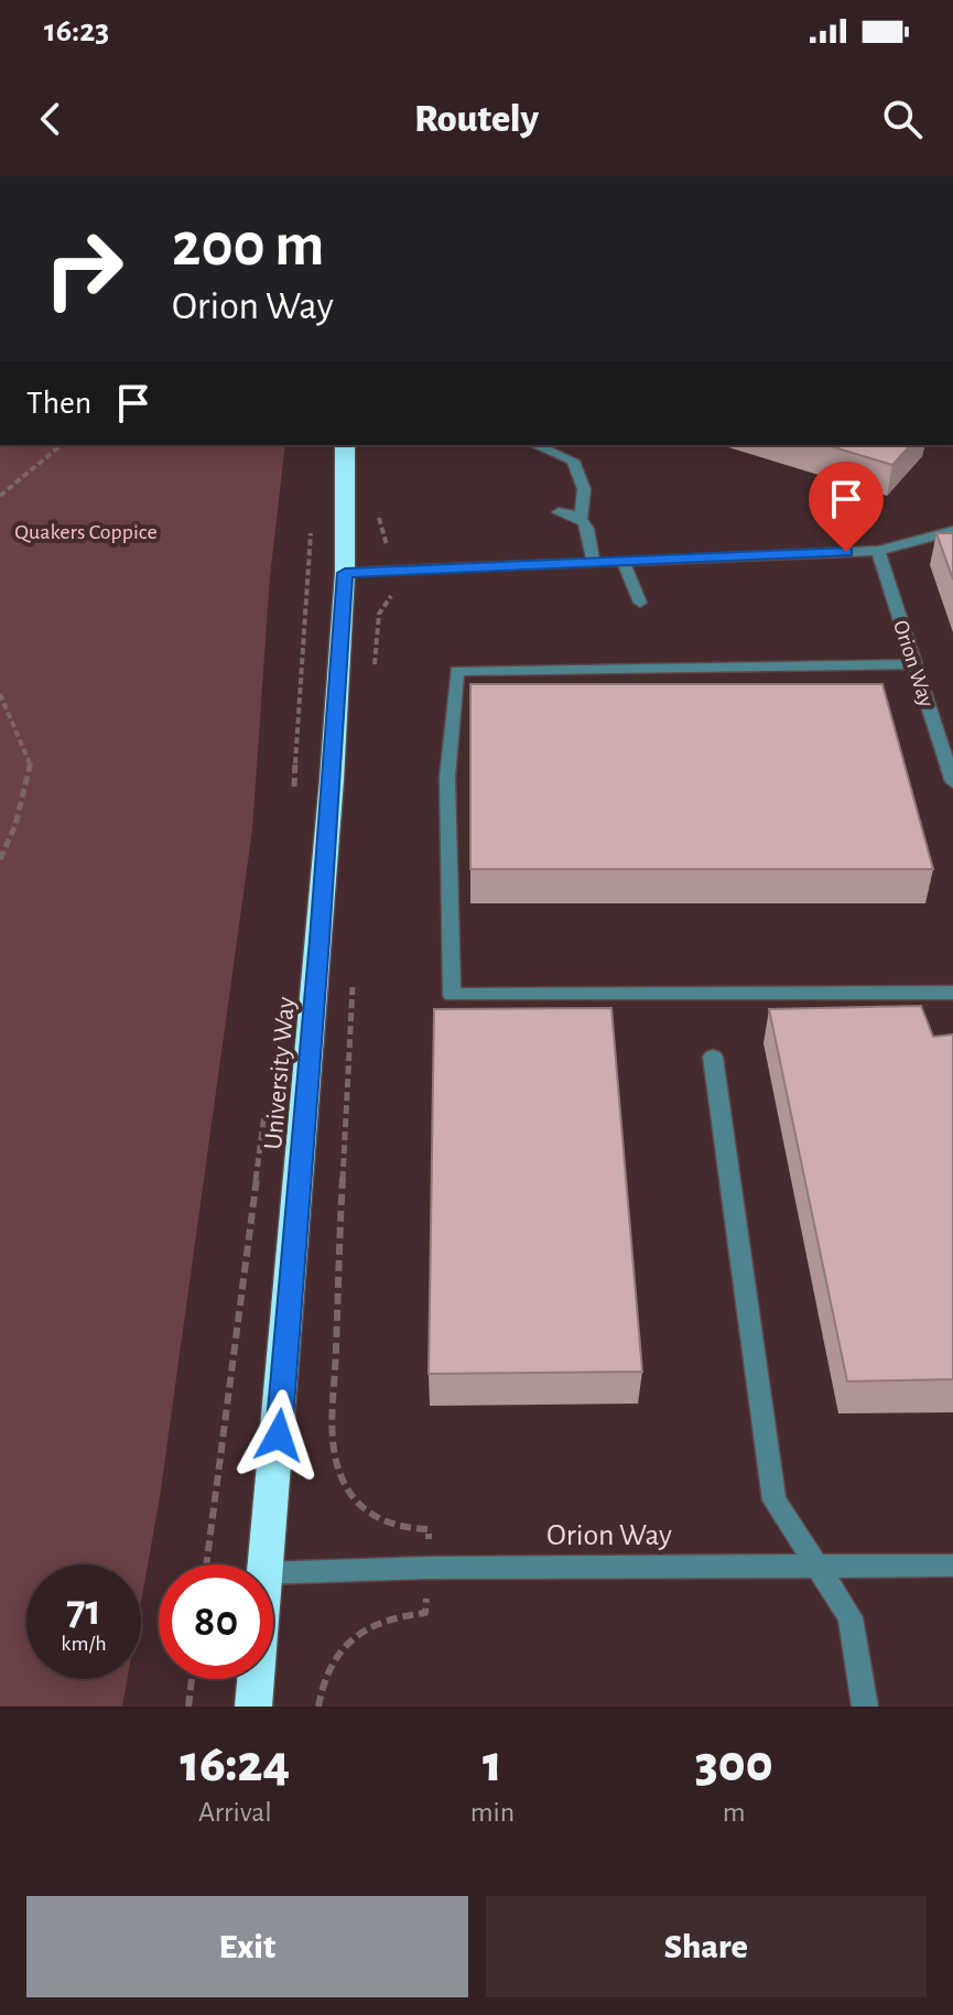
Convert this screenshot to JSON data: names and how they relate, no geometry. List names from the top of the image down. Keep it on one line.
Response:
{"streets":{"highway":["University Way"],"lane":["Orion Way"]},"parks":["Quakers Coppice"],"page":{"status":"16:23","header":"Routely","turn":["200 m","Orion Way"],"then":"Then","speed":"71 km/h","limit":"80","eta":["16:24","Arrival","1","min","300","m"],"buttons":["Exit","Share"]}}
